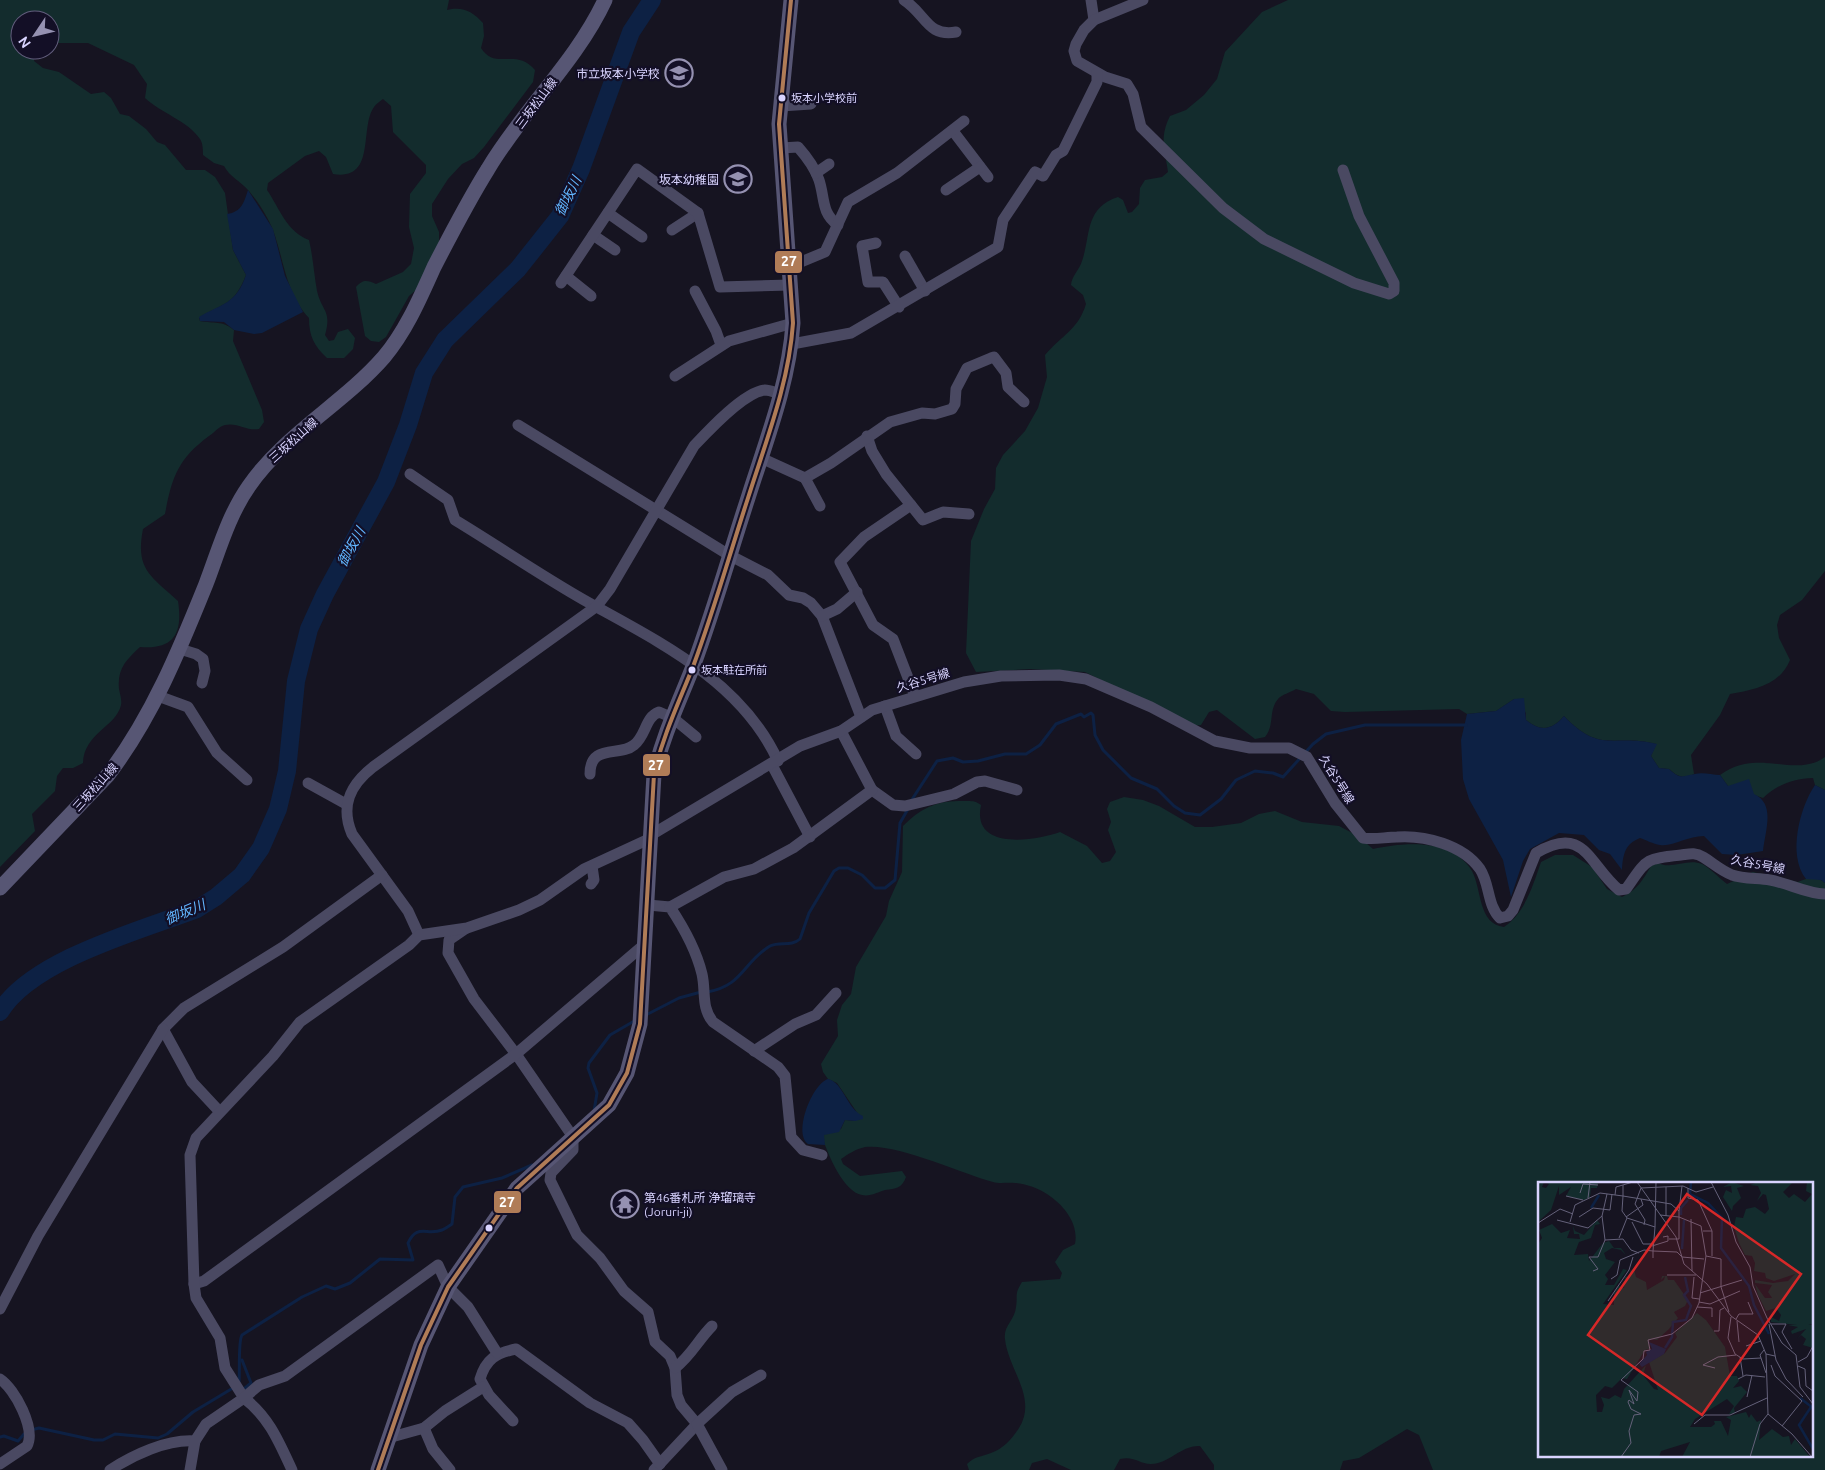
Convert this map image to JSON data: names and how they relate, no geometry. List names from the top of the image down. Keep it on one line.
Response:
{"streets":{"main road":["三坂松山線"],"street":["久谷5号線"]},"water":["御坂川"],"places":{"school or university":["市立坂本小学校","坂本幼稚園"],"other":["坂本小学校前","坂本駐在所前"],"temple":["第46番札所 浄瑠璃寺 (Joruri-ji)"]},"lines":["transit line 27"],"north":"bottom left"}
